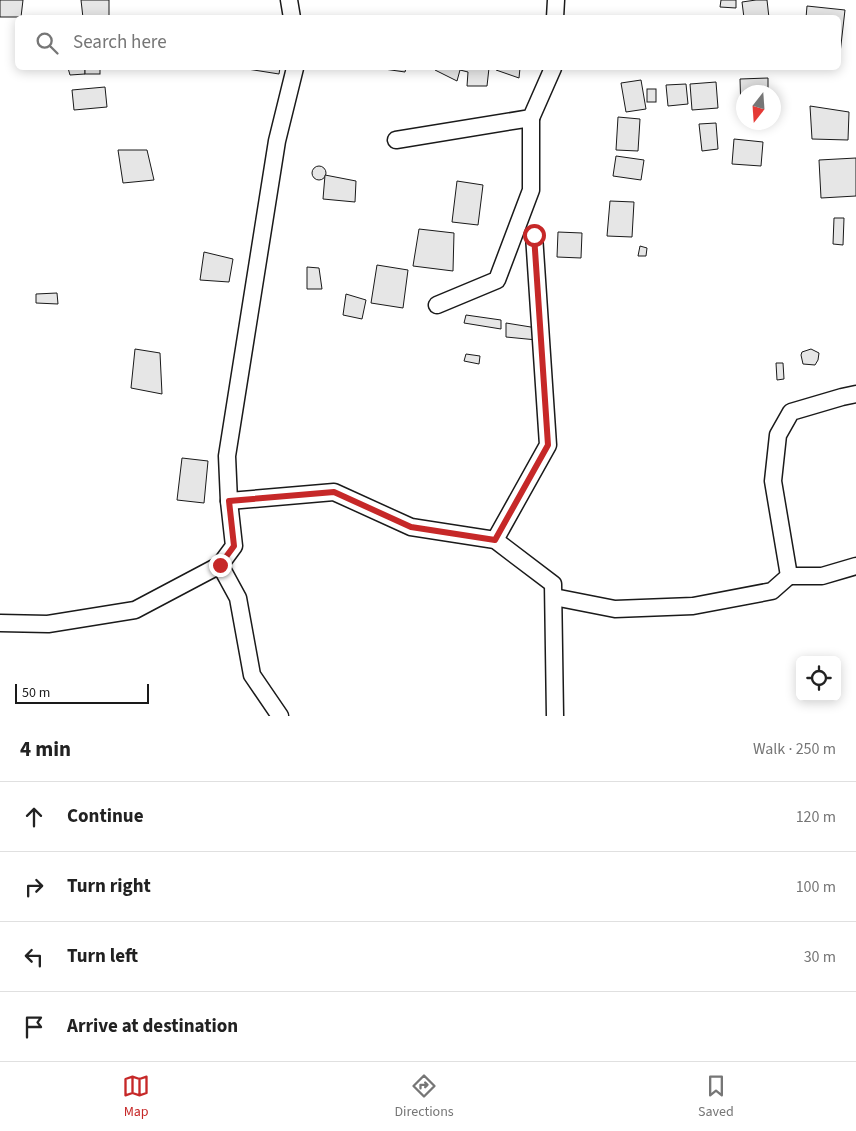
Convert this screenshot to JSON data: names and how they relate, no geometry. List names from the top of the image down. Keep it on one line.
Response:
{"scale_bar":"50 m","north":"bottom","page":{"search":"Search here","scale":"50 m","heading":["4 min","Walk · 250 m"],"list":[["Continue","120 m"],["Turn right","100 m"],["Turn left","30 m"],"Arrive at destination"],"nav":["Map","Directions","Saved"]}}
